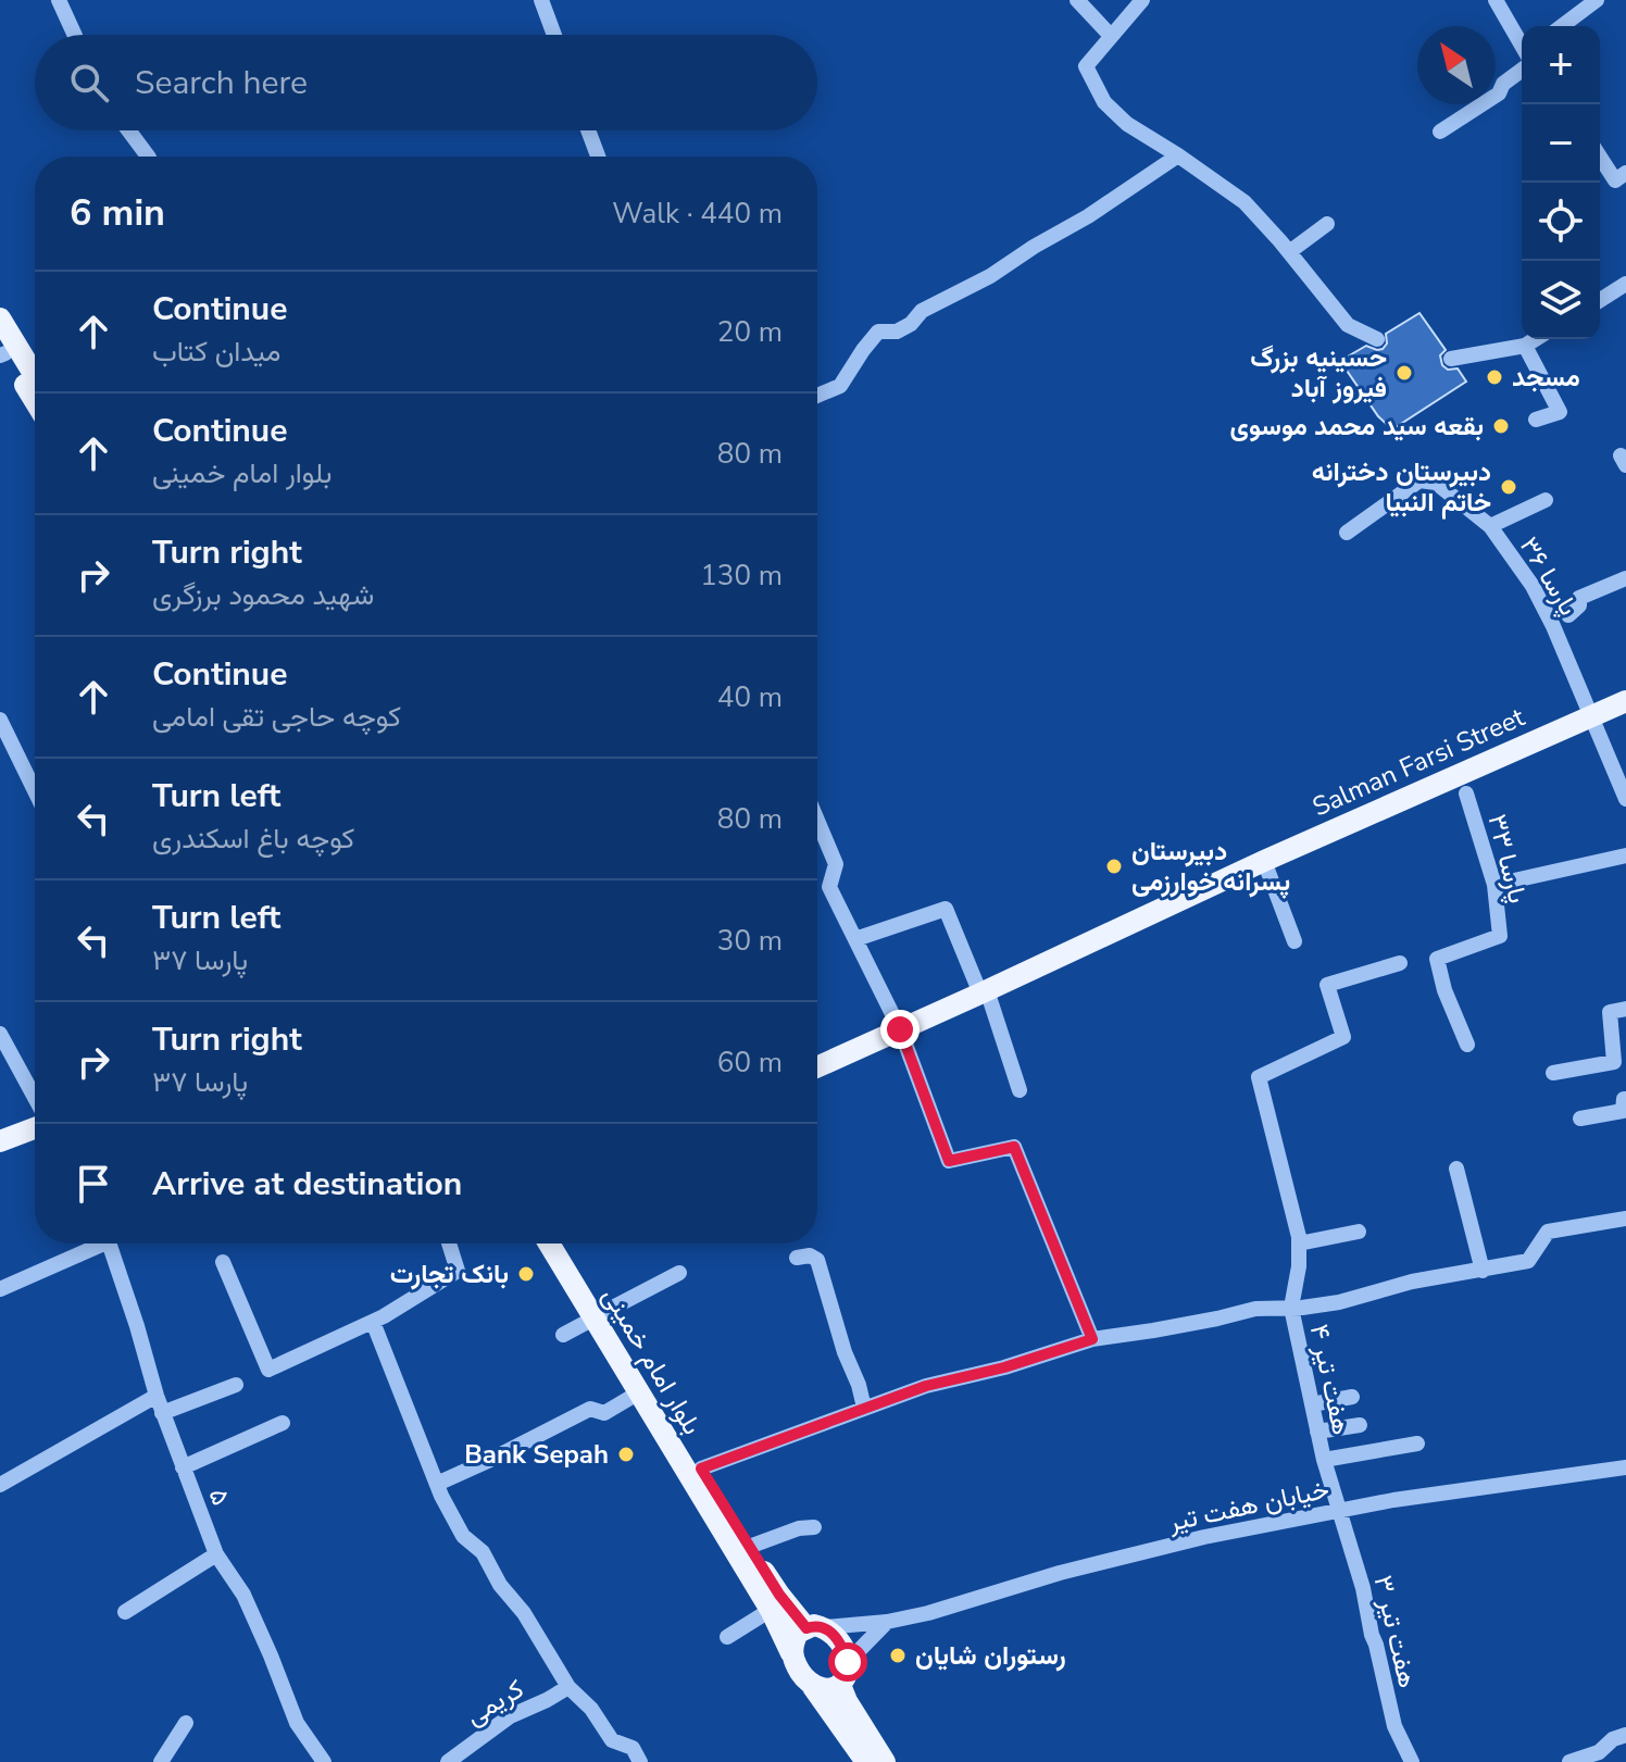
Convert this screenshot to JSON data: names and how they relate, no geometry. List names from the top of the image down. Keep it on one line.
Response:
{"streets":{"main road":["Salman Farsi Street","بلوار امام خمینی"],"street":["پارسا ۳۶","پارسا ۳۳","هفت تیر ۴","۵","خیابان هفت تیر","هفت تیر ۳","کریمی"]},"crossings":[["پارسا ۳۶","Salman Farsi Street"],["بلوار امام خمینی","خیابان هفت تیر"],["هفت تیر ۴","خیابان هفت تیر"],["هفت تیر ۴","هفت تیر ۳"],["خیابان هفت تیر","هفت تیر ۳"]],"places":["حسینیه بزرگ فیروز آباد","مسجد","بقعه سید محمد موسوی","دبیرستان دخترانه خاتم النبیا","دبیرستان پسرانه خوارزمی","بانک تجارت","Bank Sepah","رستوران شایان"],"north":"top left","page":{"map_buttons":["+","−"],"search":"Search here","heading":["6 min","Walk · 440 m"],"list":[["Continue","میدان کتاب","20 m"],["Continue","بلوار امام خمینی","80 m"],["Turn right","شهید محمود برزگری","130 m"],["Continue","کوچه حاجی تقی امامی","40 m"],["Turn left","کوچه باغ اسکندری","80 m"],["Turn left","پارسا ۳۷","30 m"],["Turn right","پارسا ۳۷","60 m"],"Arrive at destination"]}}
